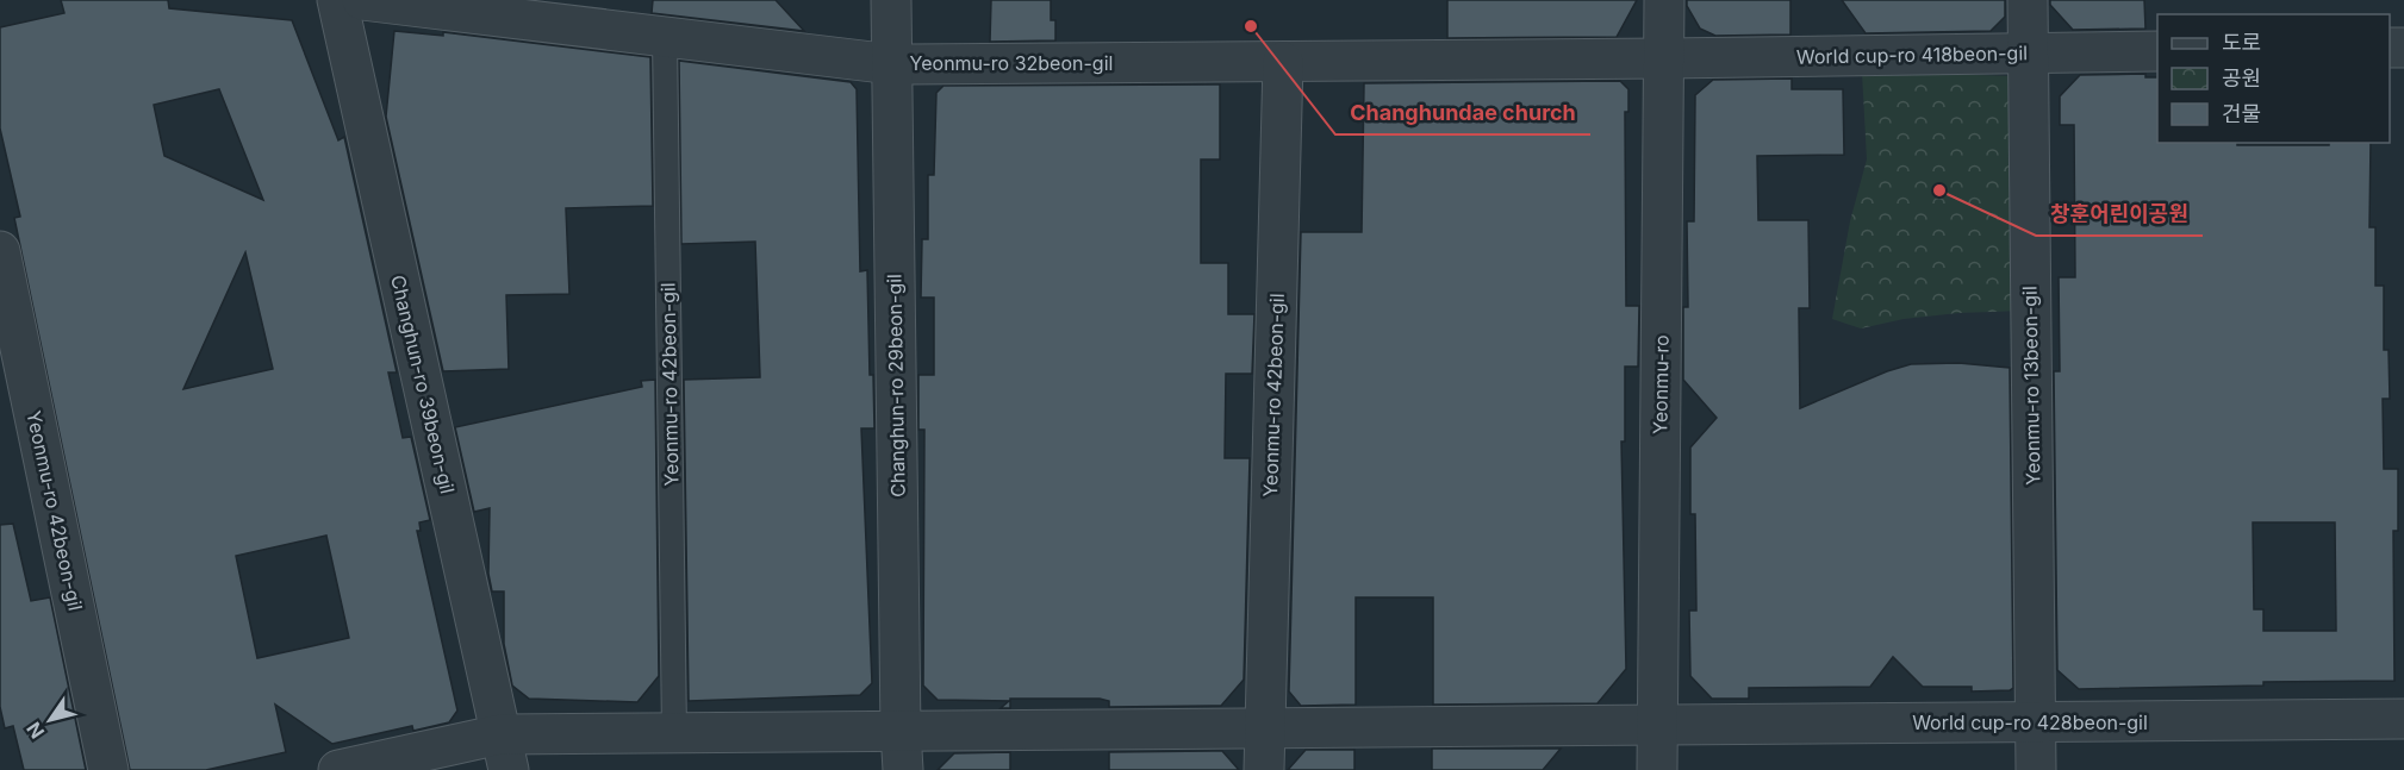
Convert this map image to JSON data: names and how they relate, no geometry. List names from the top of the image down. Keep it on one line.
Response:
{"streets":{"street":["World cup-ro 418beon-gil","Yeonmu-ro 32beon-gil","Changhun-ro 39beon-gil","Yeonmu-ro 42beon-gil","Yeonmu-ro","Changhun-ro 29beon-gil","Yeonmu-ro 13beon-gil","World cup-ro 428beon-gil"]},"crossings":[["World cup-ro 418beon-gil","Yeonmu-ro 32beon-gil"],["World cup-ro 418beon-gil","Yeonmu-ro"],["World cup-ro 418beon-gil","Yeonmu-ro 13beon-gil"],["Yeonmu-ro 32beon-gil","Yeonmu-ro 42beon-gil"],["Yeonmu-ro 32beon-gil","Yeonmu-ro"],["Yeonmu-ro 32beon-gil","Changhun-ro 29beon-gil"],["Yeonmu-ro","World cup-ro 428beon-gil"],["Yeonmu-ro 13beon-gil","World cup-ro 428beon-gil"]],"places":["Changhundae church","창훈어린이공원"],"legend":["도로","공원","건물"],"north":"bottom left"}
